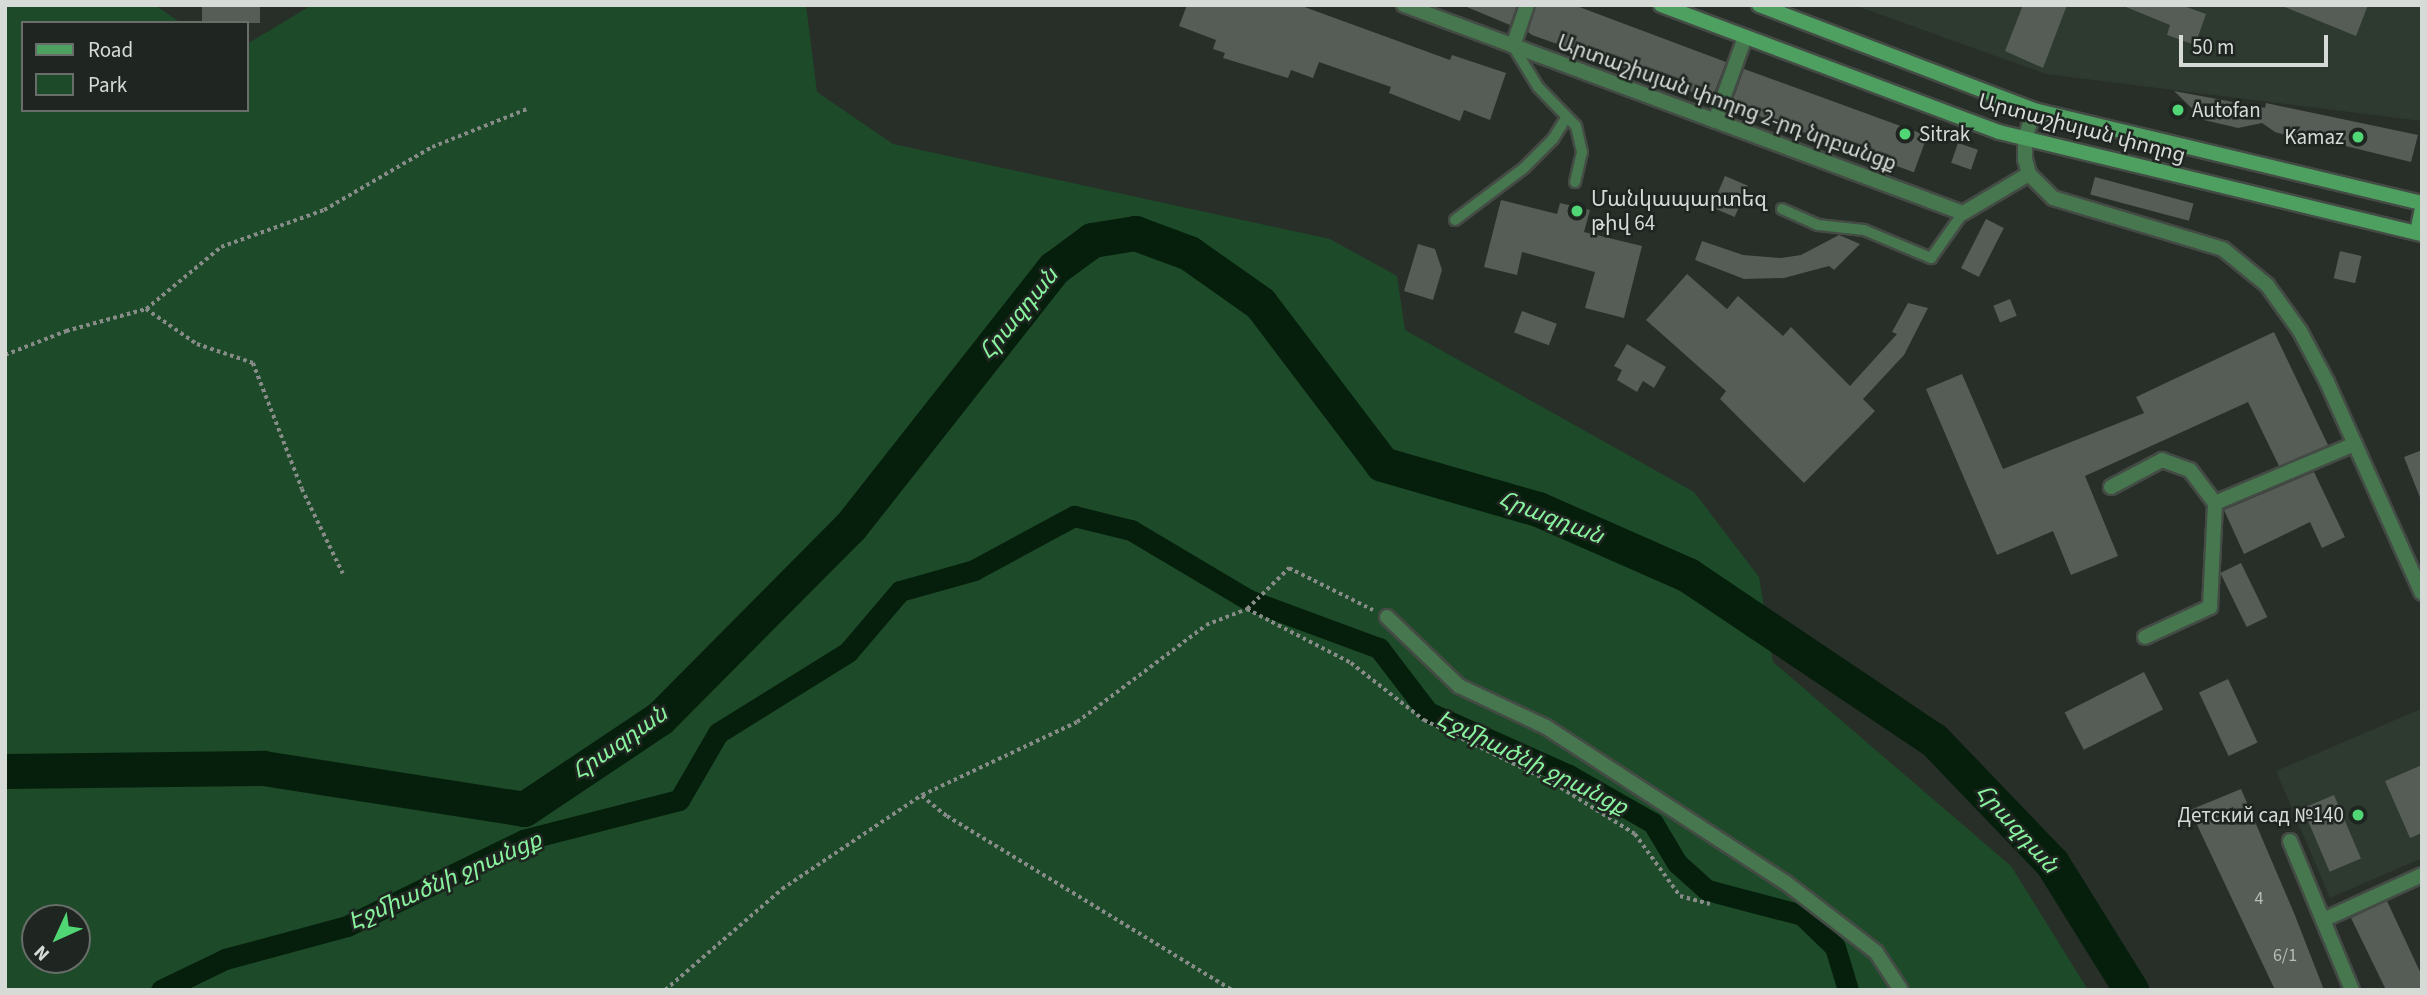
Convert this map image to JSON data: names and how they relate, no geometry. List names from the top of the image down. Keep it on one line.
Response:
{"streets":{"main road":["Արտաշիսյան փողոց"],"street":["Արտաշիսյան փողոց 2-րդ նրբանցք"]},"water":["Հրազդան","Էջմիածնի ջրանցք"],"places":["Autofan","Sitrak","Kamaz","Մանկապարտեզ թիվ 64","Детский сад №140"],"house_numbers":["4","6/1"],"legend":["Road","Park"],"scale_bar":"50 m","north":"bottom left"}
